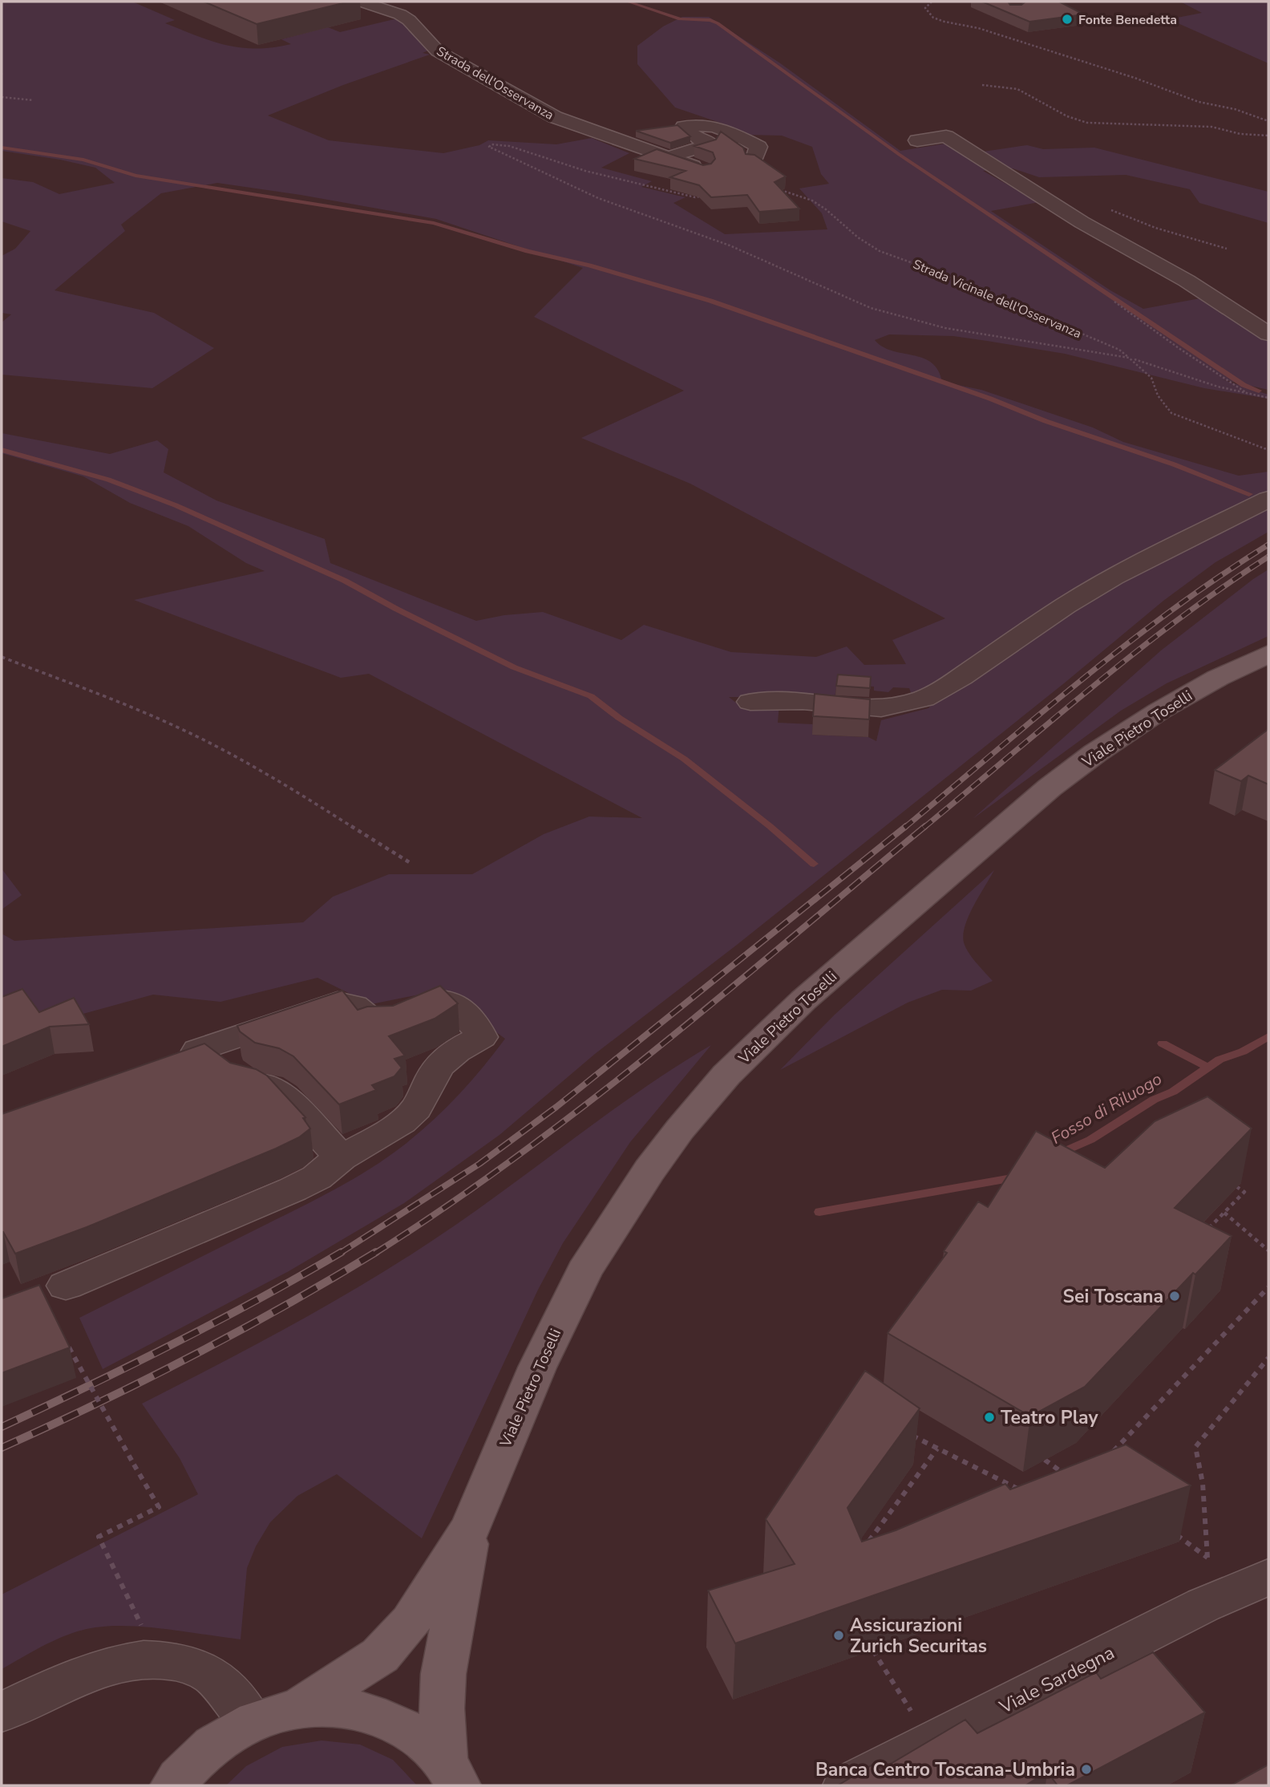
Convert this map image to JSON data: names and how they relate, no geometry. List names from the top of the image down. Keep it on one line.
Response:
{"streets":{"main road":["Viale Pietro Toselli"],"street":["Strada dell'Osservanza","Viale Sardegna"],"path":["Strada Vicinale dell'Osservanza"]},"water":["Fosso di Riluogo"],"places":["Fonte Benedetta","Sei Toscana","Teatro Play","Assicurazioni Zurich Securitas","Banca Centro Toscana-Umbria"]}
